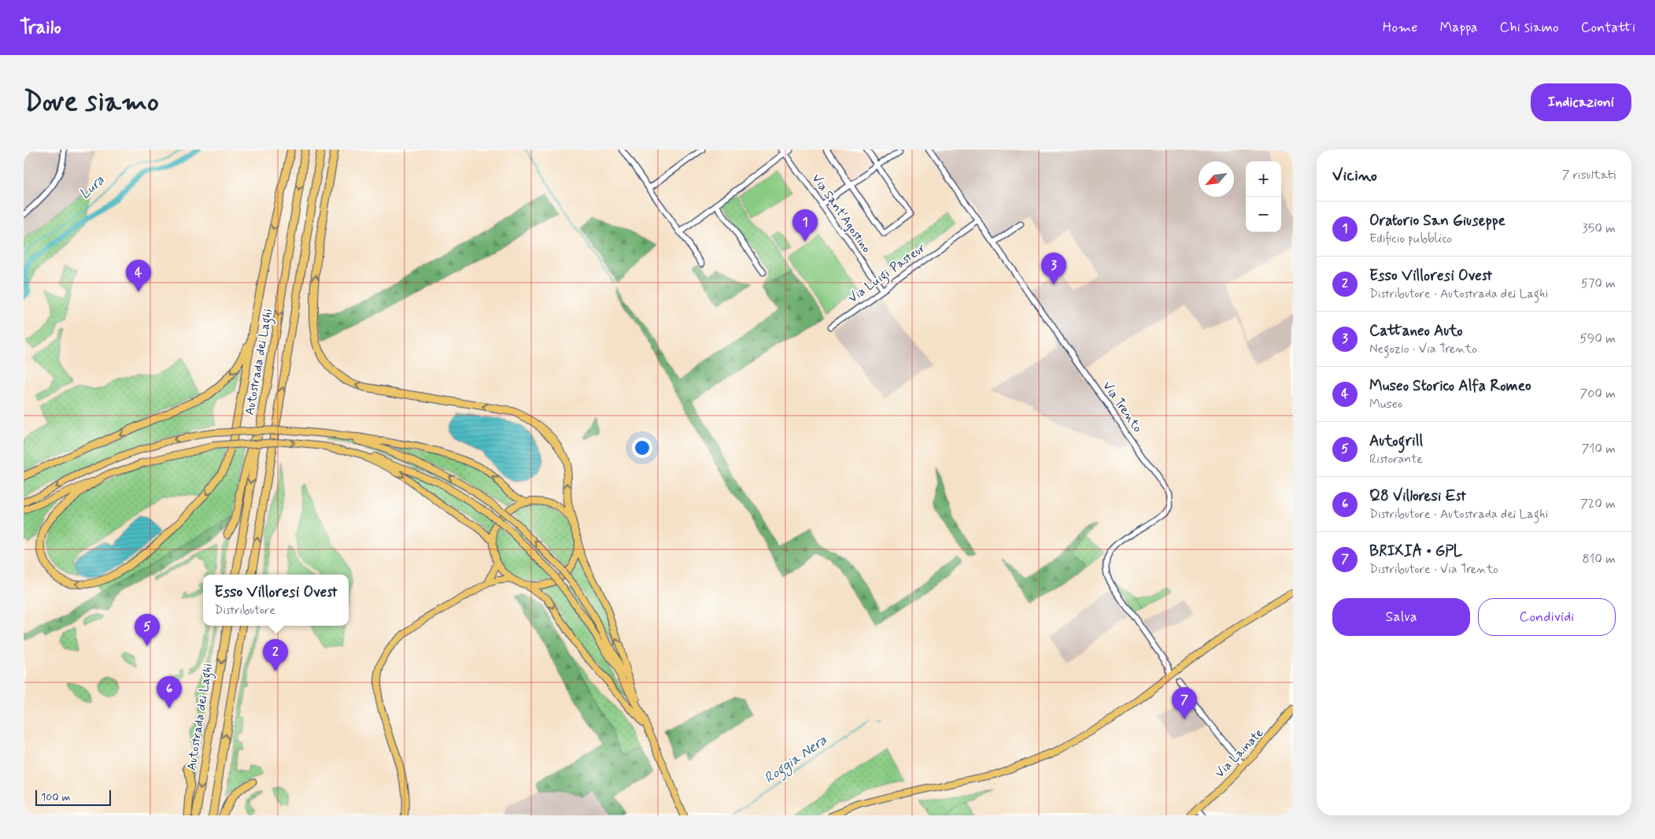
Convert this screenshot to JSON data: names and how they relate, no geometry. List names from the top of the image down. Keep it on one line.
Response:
{"streets":{"highway":["Autostrada dei Laghi"],"main road":["Via Lainate"],"street":["Via Sant'Agostino","Via Luigi Pasteur","Via Trento"]},"crossings":[["Via Sant'Agostino","Via Luigi Pasteur"],["Via Luigi Pasteur","Via Trento"]],"water":["Lura","Roggia Nera"],"scale_bar":"100 m","north":"bottom left","page":{"header":"Trailo","nav":["Home","Mappa","Chi siamo","Contatti"],"buttons":["Indicazioni",["Salva","Condividi"]],"title":"Dove siamo","heading":["Vicino","7 risultati"],"map_buttons":["+","−"],"list":[{"mark":"1","name":"Oratorio San Giuseppe","note":"Edificio pubblico","value":"350 m"},{"mark":"2","name":"Esso Villoresi Ovest","note":"Distributore · Autostrada dei Laghi","value":"570 m"},{"mark":"3","name":"Cattaneo Auto","note":"Negozio · Via Trento","value":"590 m"},{"mark":"4","name":"Museo Storico Alfa Romeo","note":"Museo","value":"700 m"},{"mark":"5","name":"Autogrill","note":"Ristorante","value":"710 m"},{"mark":"6","name":"Q8 Villoresi Est","note":"Distributore · Autostrada dei Laghi","value":"720 m"},{"mark":"7","name":"BRIXIA • GPL","note":"Distributore · Via Trento","value":"810 m"}],"pins":["1","3","4","5","2","6","7"],"popup":["Esso Villoresi Ovest","Distributore"],"scale":"100 m"}}
